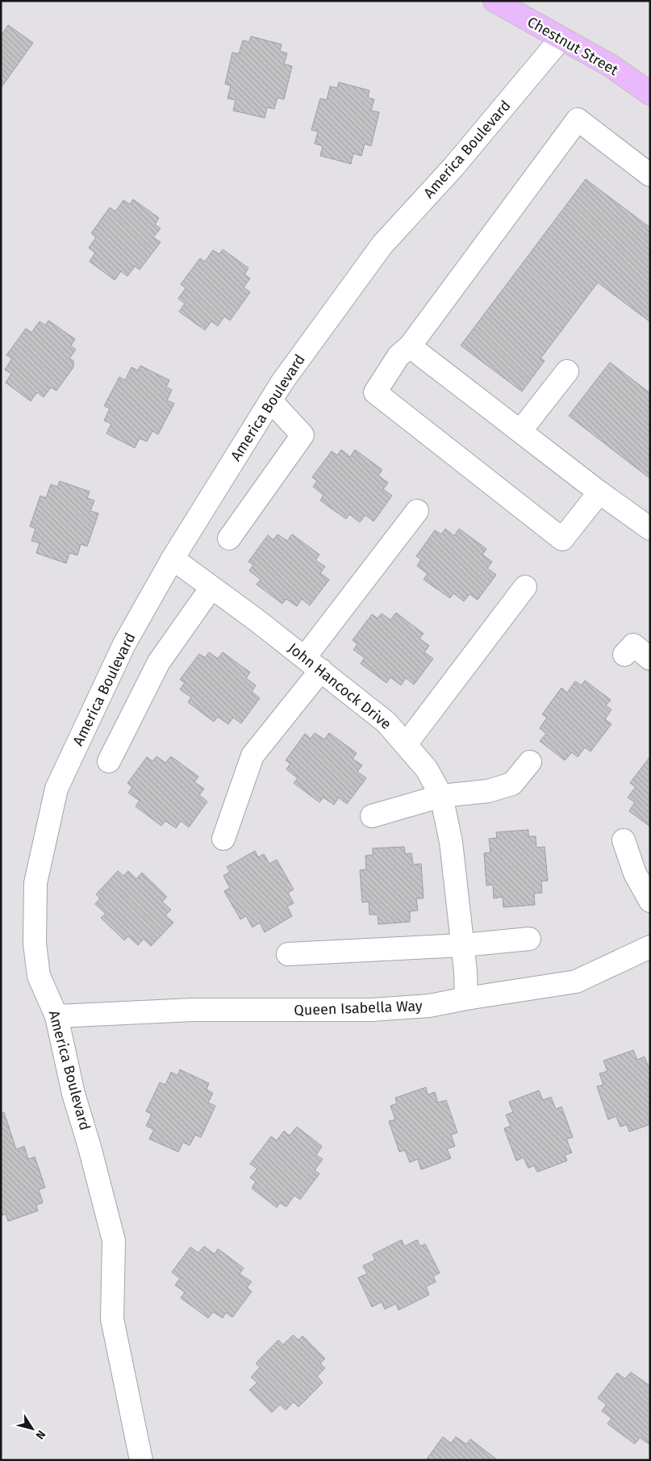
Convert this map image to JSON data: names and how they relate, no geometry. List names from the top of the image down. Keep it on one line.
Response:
{"streets":{"main road":["Chestnut Street"],"street":["America Boulevard","John Hancock Drive","Queen Isabella Way"]},"crossings":[["Chestnut Street","America Boulevard"],["America Boulevard","John Hancock Drive"],["America Boulevard","Queen Isabella Way"],["John Hancock Drive","Queen Isabella Way"]],"north":"bottom right"}
